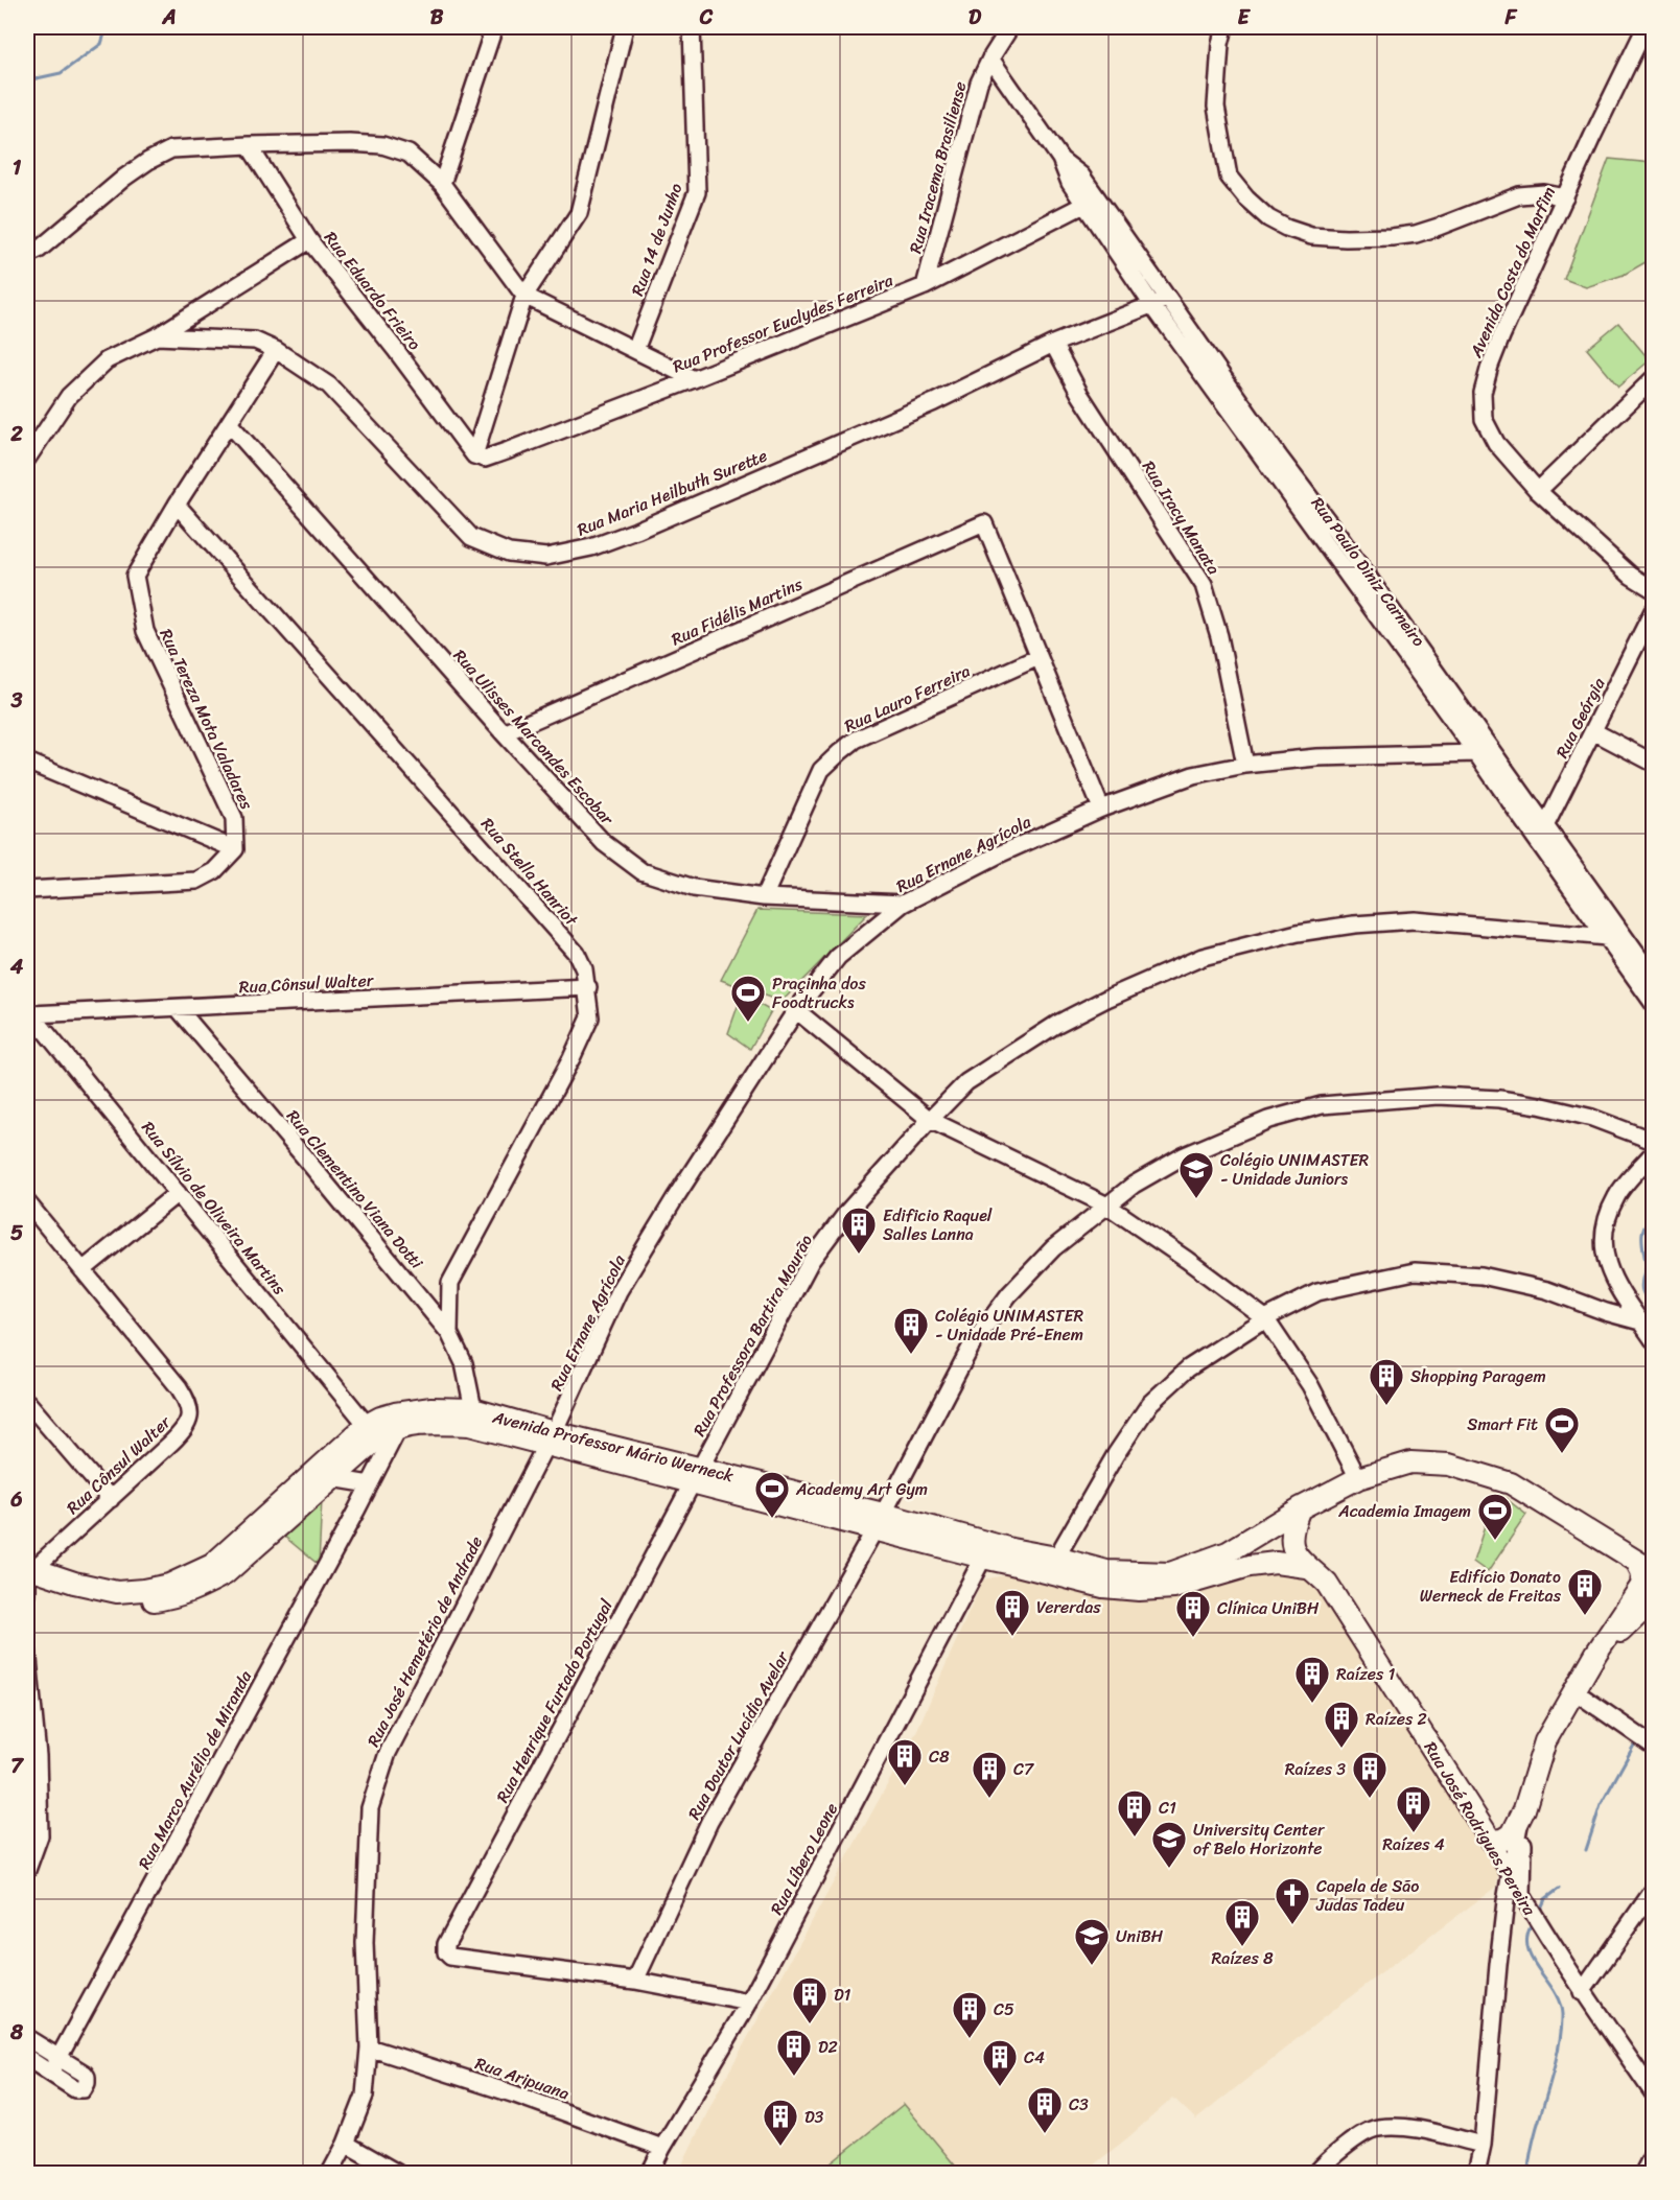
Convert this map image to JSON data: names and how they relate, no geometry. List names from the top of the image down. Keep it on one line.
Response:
{"streets":{"main road":["Avenida Professor Mário Werneck","Rua José Rodrigues Pereira"],"street":["Rua Iracema Brasiliense","Rua 14 de Junho","Avenida Costa do Marfim","Rua Eduardo Frieiro","Rua Professor Euclydes Ferreira","Rua Maria Heilbuth Surette","Rua Iracy Manata","Rua Paulo Diniz Carneiro","Rua Fidélis Martins","Rua Lauro Ferreira","Rua Geórgia","Rua Tereza Mota Valadares","Rua Ulisses Marcondes Escobar","Rua Ernane Agrícola","Rua Stella Hanriot","Rua Cônsul Walter","Rua Clementino Viana Dotti","Rua Sílvio de Oliveira Martins","Rua Professora Bartira Mourão","Rua José Hemetério de Andrade","Rua Henrique Furtado Portugal","Rua Doutor Lucídio Avelar","Rua Marco Aurélio de Miranda","Rua Líbero Leone","Rua Aripuana"]},"crossings":[["Rua Iracema Brasiliense","Rua Professor Euclydes Ferreira"],["Rua Iracema Brasiliense","Rua Paulo Diniz Carneiro"],["Rua Eduardo Frieiro","Rua Professor Euclydes Ferreira"],["Rua Professor Euclydes Ferreira","Rua Paulo Diniz Carneiro"],["Rua Maria Heilbuth Surette","Rua Iracy Manata"],["Rua Maria Heilbuth Surette","Rua Paulo Diniz Carneiro"],["Rua Maria Heilbuth Surette","Rua Tereza Mota Valadares"],["Rua Iracy Manata","Rua Ernane Agrícola"],["Rua Paulo Diniz Carneiro","Rua Geórgia"],["Rua Paulo Diniz Carneiro","Rua Ernane Agrícola"],["Rua Paulo Diniz Carneiro","Rua Professora Bartira Mourão"],["Rua Fidélis Martins","Rua Lauro Ferreira"],["Rua Fidélis Martins","Rua Ulisses Marcondes Escobar"],["Rua Lauro Ferreira","Rua Ulisses Marcondes Escobar"],["Rua Tereza Mota Valadares","Rua Ulisses Marcondes Escobar"],["Rua Tereza Mota Valadares","Rua Stella Hanriot"],["Rua Ulisses Marcondes Escobar","Rua Ernane Agrícola"],["Rua Ernane Agrícola","Avenida Professor Mário Werneck"],["Rua Ernane Agrícola","Rua José Hemetério de Andrade"],["Rua Stella Hanriot","Rua Cônsul Walter"],["Rua Stella Hanriot","Rua Clementino Viana Dotti"],["Rua Cônsul Walter","Rua Clementino Viana Dotti"],["Rua Cônsul Walter","Rua Sílvio de Oliveira Martins"],["Rua Cônsul Walter","Avenida Professor Mário Werneck"],["Rua Clementino Viana Dotti","Avenida Professor Mário Werneck"],["Rua Sílvio de Oliveira Martins","Avenida Professor Mário Werneck"],["Rua Professora Bartira Mourão","Avenida Professor Mário Werneck"],["Rua Professora Bartira Mourão","Rua Henrique Furtado Portugal"],["Avenida Professor Mário Werneck","Rua José Hemetério de Andrade"],["Avenida Professor Mário Werneck","Rua Henrique Furtado Portugal"],["Avenida Professor Mário Werneck","Rua Doutor Lucídio Avelar"],["Avenida Professor Mário Werneck","Rua Marco Aurélio de Miranda"],["Avenida Professor Mário Werneck","Rua José Rodrigues Pereira"],["Avenida Professor Mário Werneck","Rua Líbero Leone"],["Rua José Hemetério de Andrade","Rua Aripuana"],["Rua Henrique Furtado Portugal","Rua Doutor Lucídio Avelar"],["Rua Líbero Leone","Rua Aripuana"]],"places":{"sports":["Praçinha dos Foodtrucks","Smart Fit","Academy Art Gym","Academia Imagem"],"school or university":["Colégio UNIMASTER - Unidade Juniors","University Center of Belo Horizonte","UniBH"],"building":["Edificio Raquel Salles Lanna","Colégio UNIMASTER - Unidade Pré-Enem","Shopping Paragem","Edifício Donato Werneck de Freitas","Vererdas","Clínica UniBH","Raízes 1","Raízes 2","C8","C7","Raízes 3","Raízes 4","C1","Raízes 8","D1","C5","D2","C4","C3","D3"],"church":["Capela de São Judas Tadeu"]},"grid":{"columns":["A","B","C","D","E","F"],"rows":["1","2","3","4","5","6","7","8"]}}
